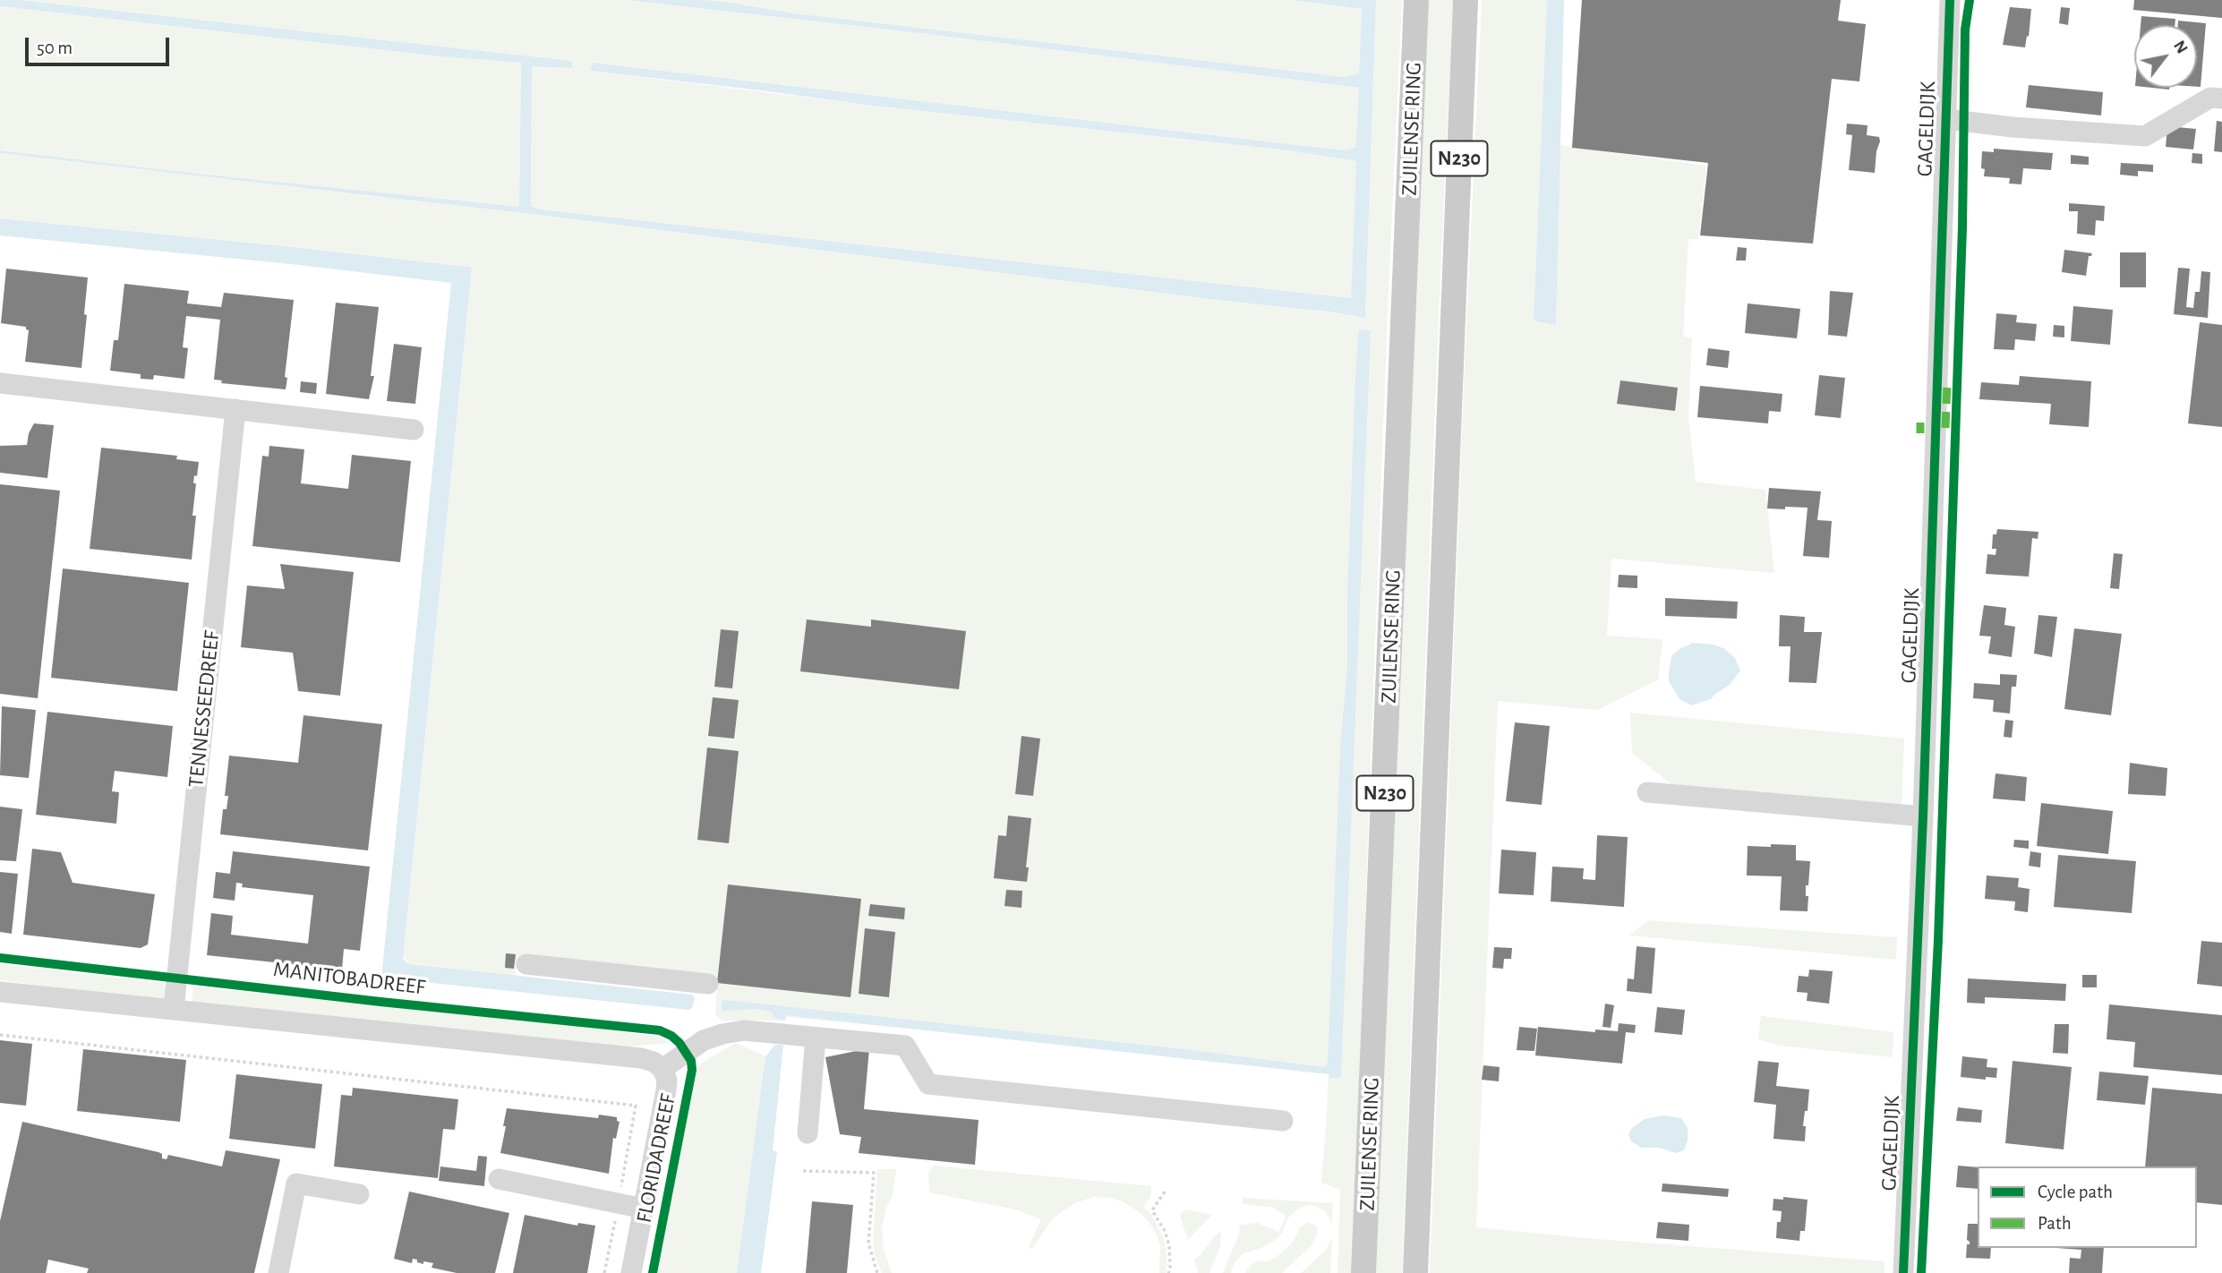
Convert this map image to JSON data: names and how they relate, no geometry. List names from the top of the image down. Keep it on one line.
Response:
{"streets":{"main road":["ZUILENSE RING","N230"],"street":["GAGELDIJK","TENNESSEEDREEF","FLORIDADREEF"],"cycle path":["MANITOBADREEF"]},"legend":["Cycle path","Path"],"scale_bar":"50 m","north":"top right"}
